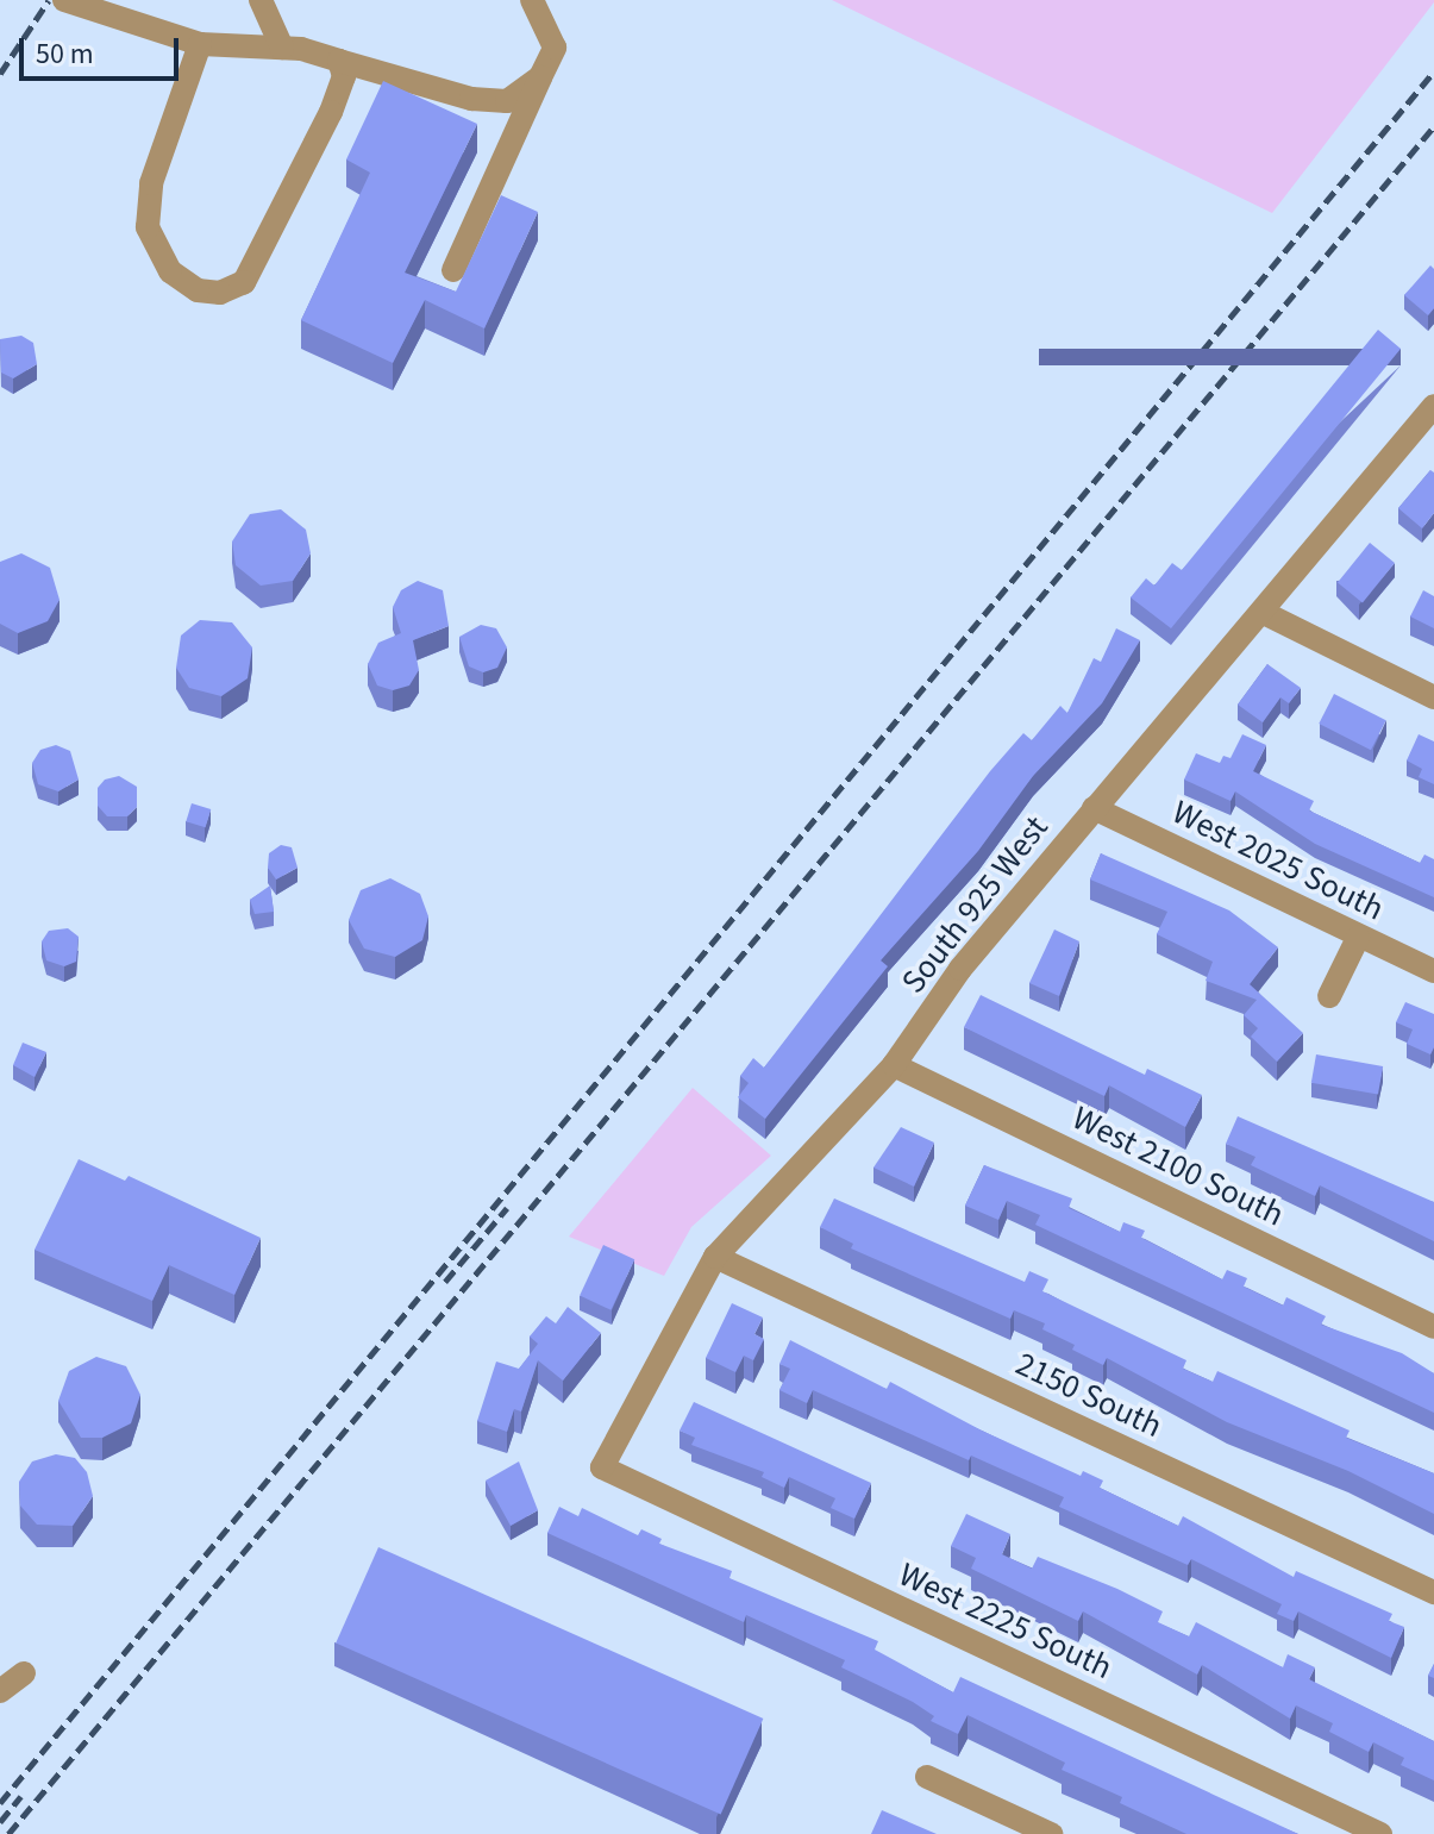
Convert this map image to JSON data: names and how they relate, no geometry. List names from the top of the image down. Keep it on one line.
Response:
{"streets":{"street":["West 2025 South","South 925 West","West 2100 South","2150 South","West 2225 South"]},"crossings":[["West 2025 South","South 925 West"],["South 925 West","West 2100 South"],["South 925 West","2150 South"],["South 925 West","West 2225 South"]],"scale_bar":"50 m"}
